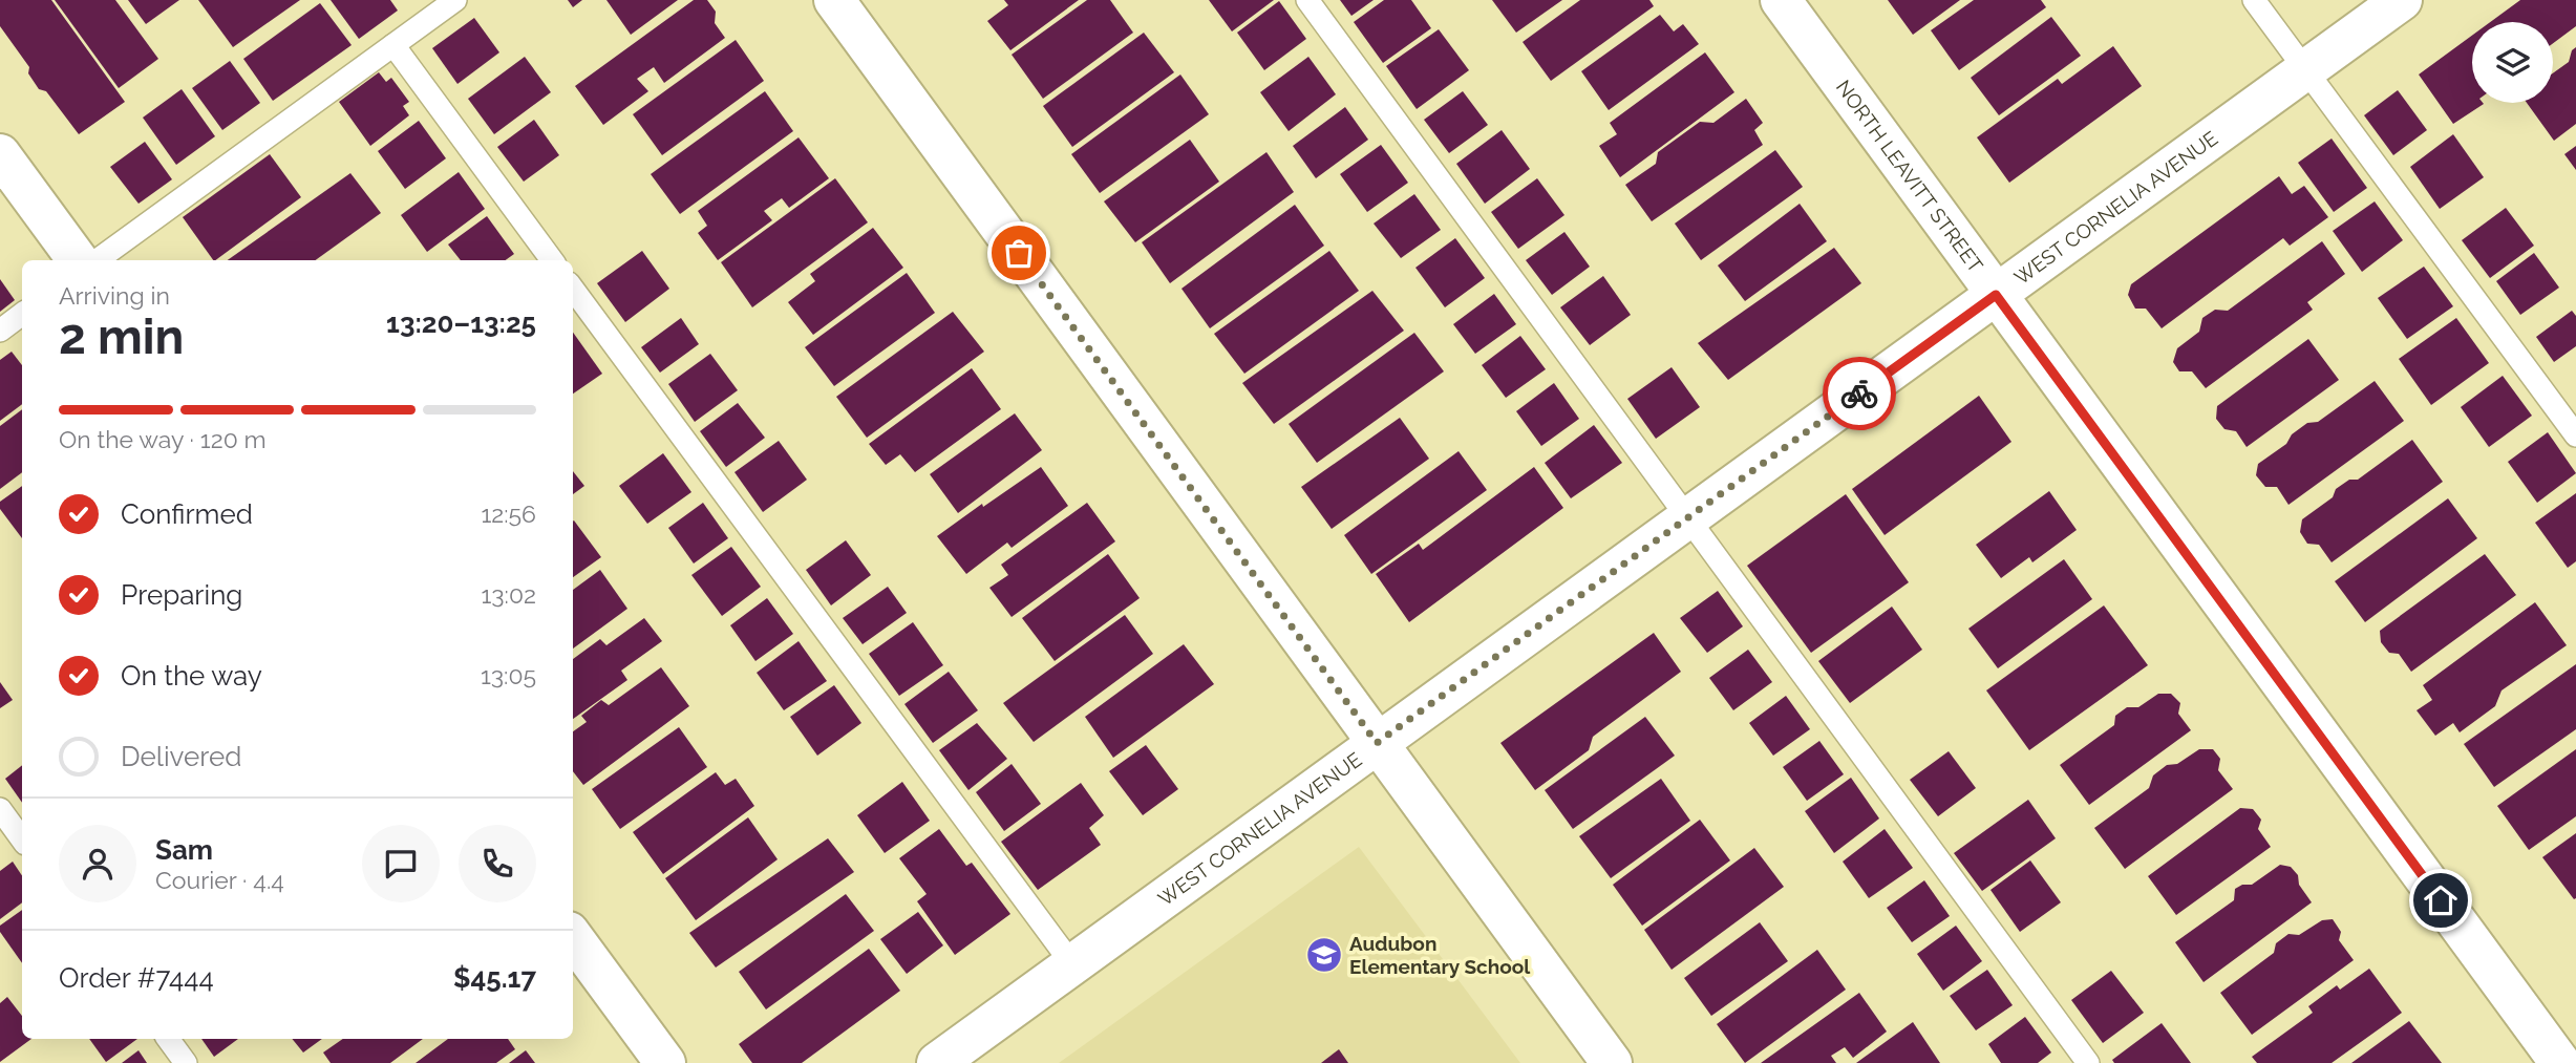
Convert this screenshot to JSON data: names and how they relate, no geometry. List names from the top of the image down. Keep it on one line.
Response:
{"streets":{"street":["NORTH LEAVITT STREET","WEST CORNELIA AVENUE"]},"crossings":[["NORTH LEAVITT STREET","WEST CORNELIA AVENUE"]],"places":{"school or university":["Audubon Elementary School"]},"page":{"heading":["2 min","Arriving in","13:20–13:25"],"panel":["Sam","Courier · 4.4","Order #7444","$45.17"],"bar":"On the way · 120 m","list":[["Confirmed","12:56"],["Preparing","13:02"],["On the way","13:05"],"Delivered"]}}
